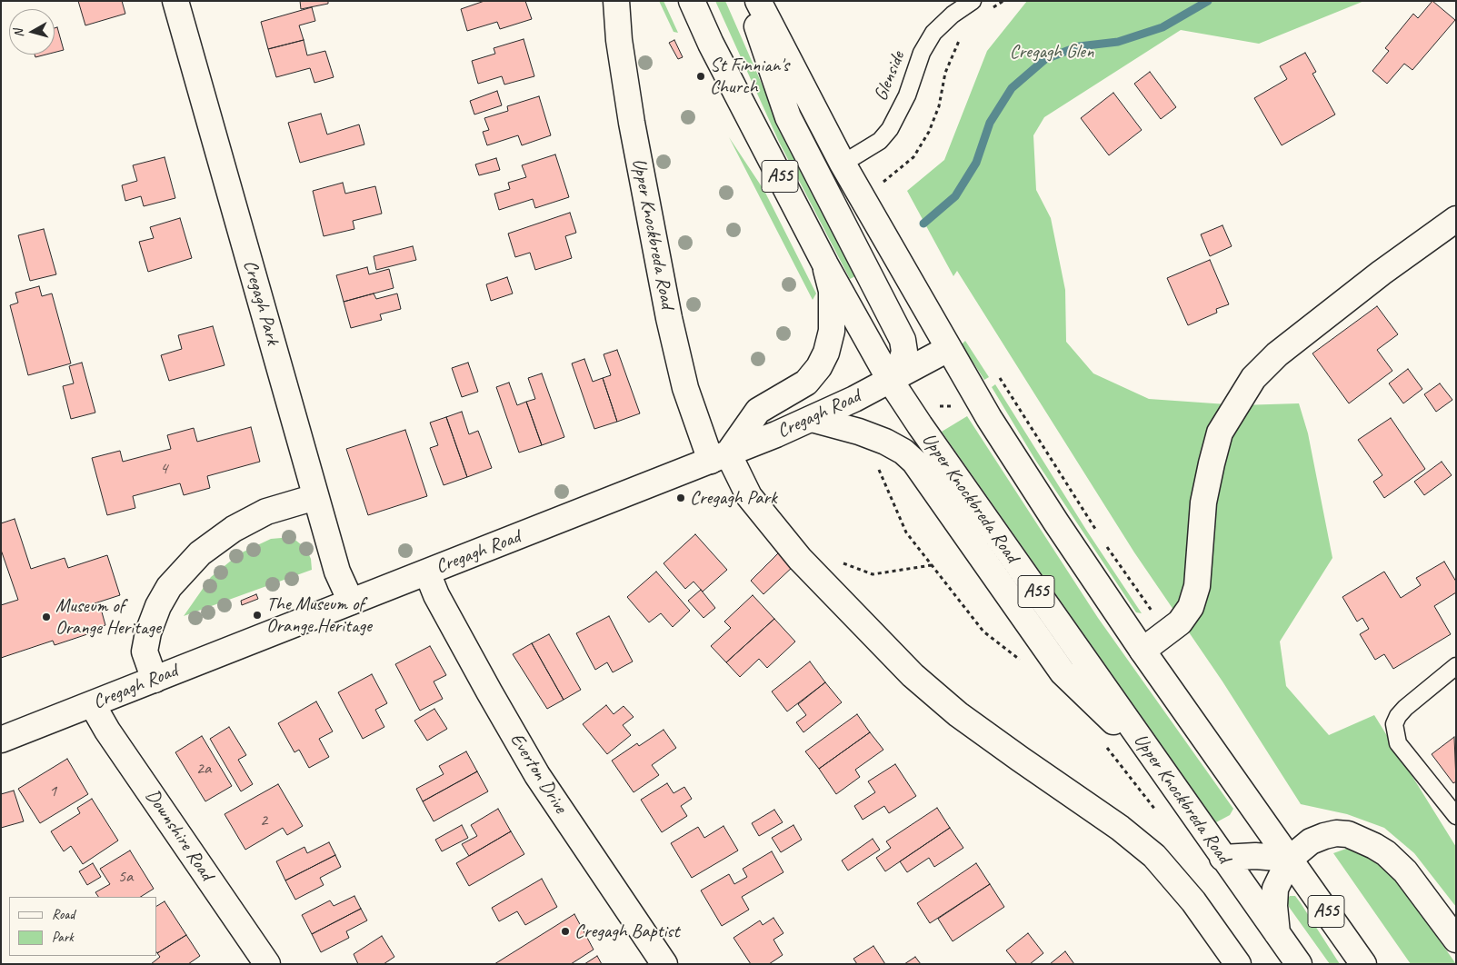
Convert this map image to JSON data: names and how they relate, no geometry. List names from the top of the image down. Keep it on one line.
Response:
{"streets":{"main road":["A55","Upper Knockbreda Road","Cregagh Park","Cregagh Road","Everton Drive","Downshire Road"],"lane":["Glenside"]},"crossings":[["Glenside","A55"],["A55","Cregagh Road"],["Upper Knockbreda Road","Cregagh Road"],["Cregagh Park","Cregagh Road"],["Cregagh Road","Everton Drive"],["Cregagh Road","Downshire Road"]],"parks":["Cregagh Glen"],"places":["St Finnian's Church","Cregagh Park","The Museum of Orange Heritage","Museum of Orange Heritage","Cregagh Baptist"],"house_numbers":["4","2a","1","2","5a"],"legend":["Road","Park"],"north":"left"}
